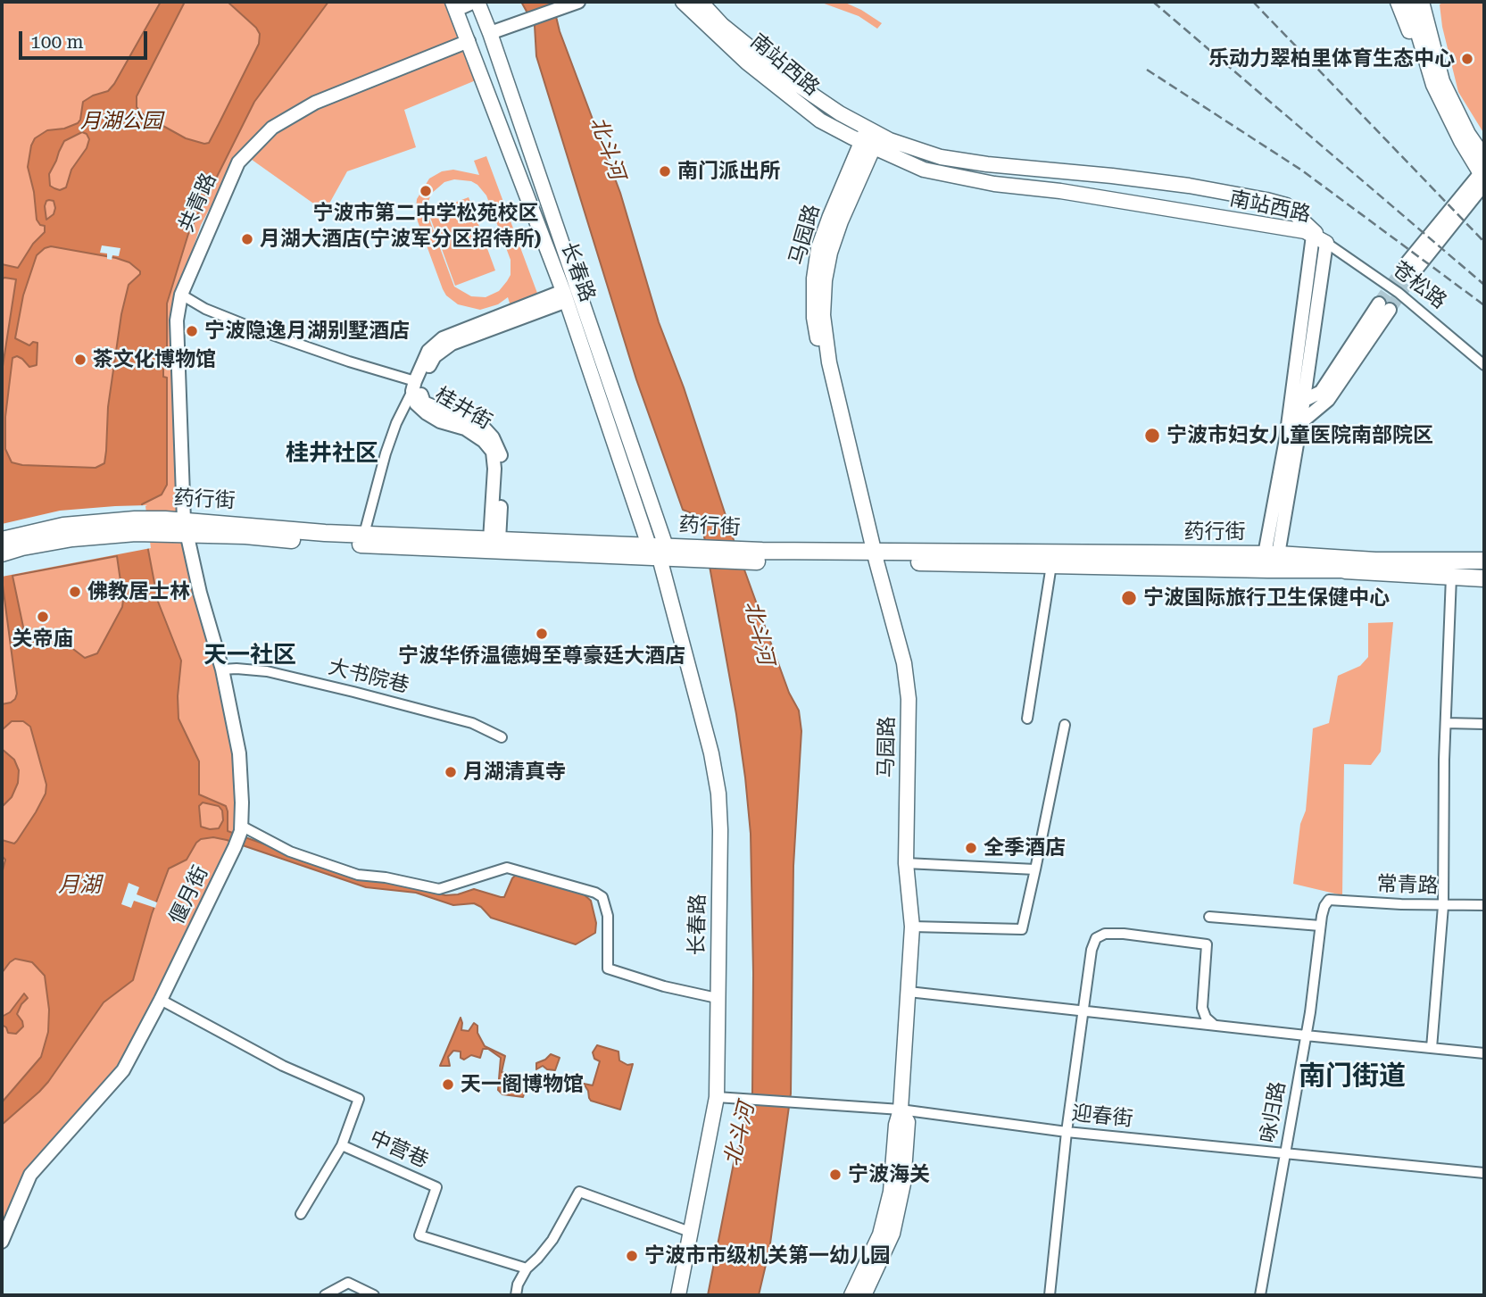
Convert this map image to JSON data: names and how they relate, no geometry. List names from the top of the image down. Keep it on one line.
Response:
{"streets":{"main road":["南站西路","马园路","长春路","药行街"],"street":["共青路","苍松路","桂井街","大书院巷","常青路","偃月街","咏归路","迎春街","中营巷"]},"crossings":[["南站西路","马园路"],["南站西路","苍松路"],["共青路","长春路"],["共青路","药行街"],["共青路","偃月街"],["马园路","药行街"],["马园路","迎春街"],["长春路","桂井街"],["长春路","药行街"],["长春路","迎春街"],["桂井街","药行街"],["药行街","偃月街"],["大书院巷","偃月街"],["常青路","咏归路"],["偃月街","中营巷"],["咏归路","迎春街"]],"districts":["桂井社区","天一社区","南门街道"],"water":["北斗河","月湖"],"parks":["月湖公园"],"places":["乐动力翠柏里体育生态中心","南门派出所","宁波市第二中学松苑校区","月湖大酒店(宁波军分区招待所)","宁波隐逸月湖别墅酒店","茶文化博物馆","宁波市妇女儿童医院南部院区","佛教居士林","宁波国际旅行卫生保健中心","关帝庙","宁波华侨温德姆至尊豪廷大酒店","月湖清真寺","全季酒店","天一阁博物馆","宁波海关","宁波市市级机关第一幼儿园"],"scale_bar":"100 m"}
